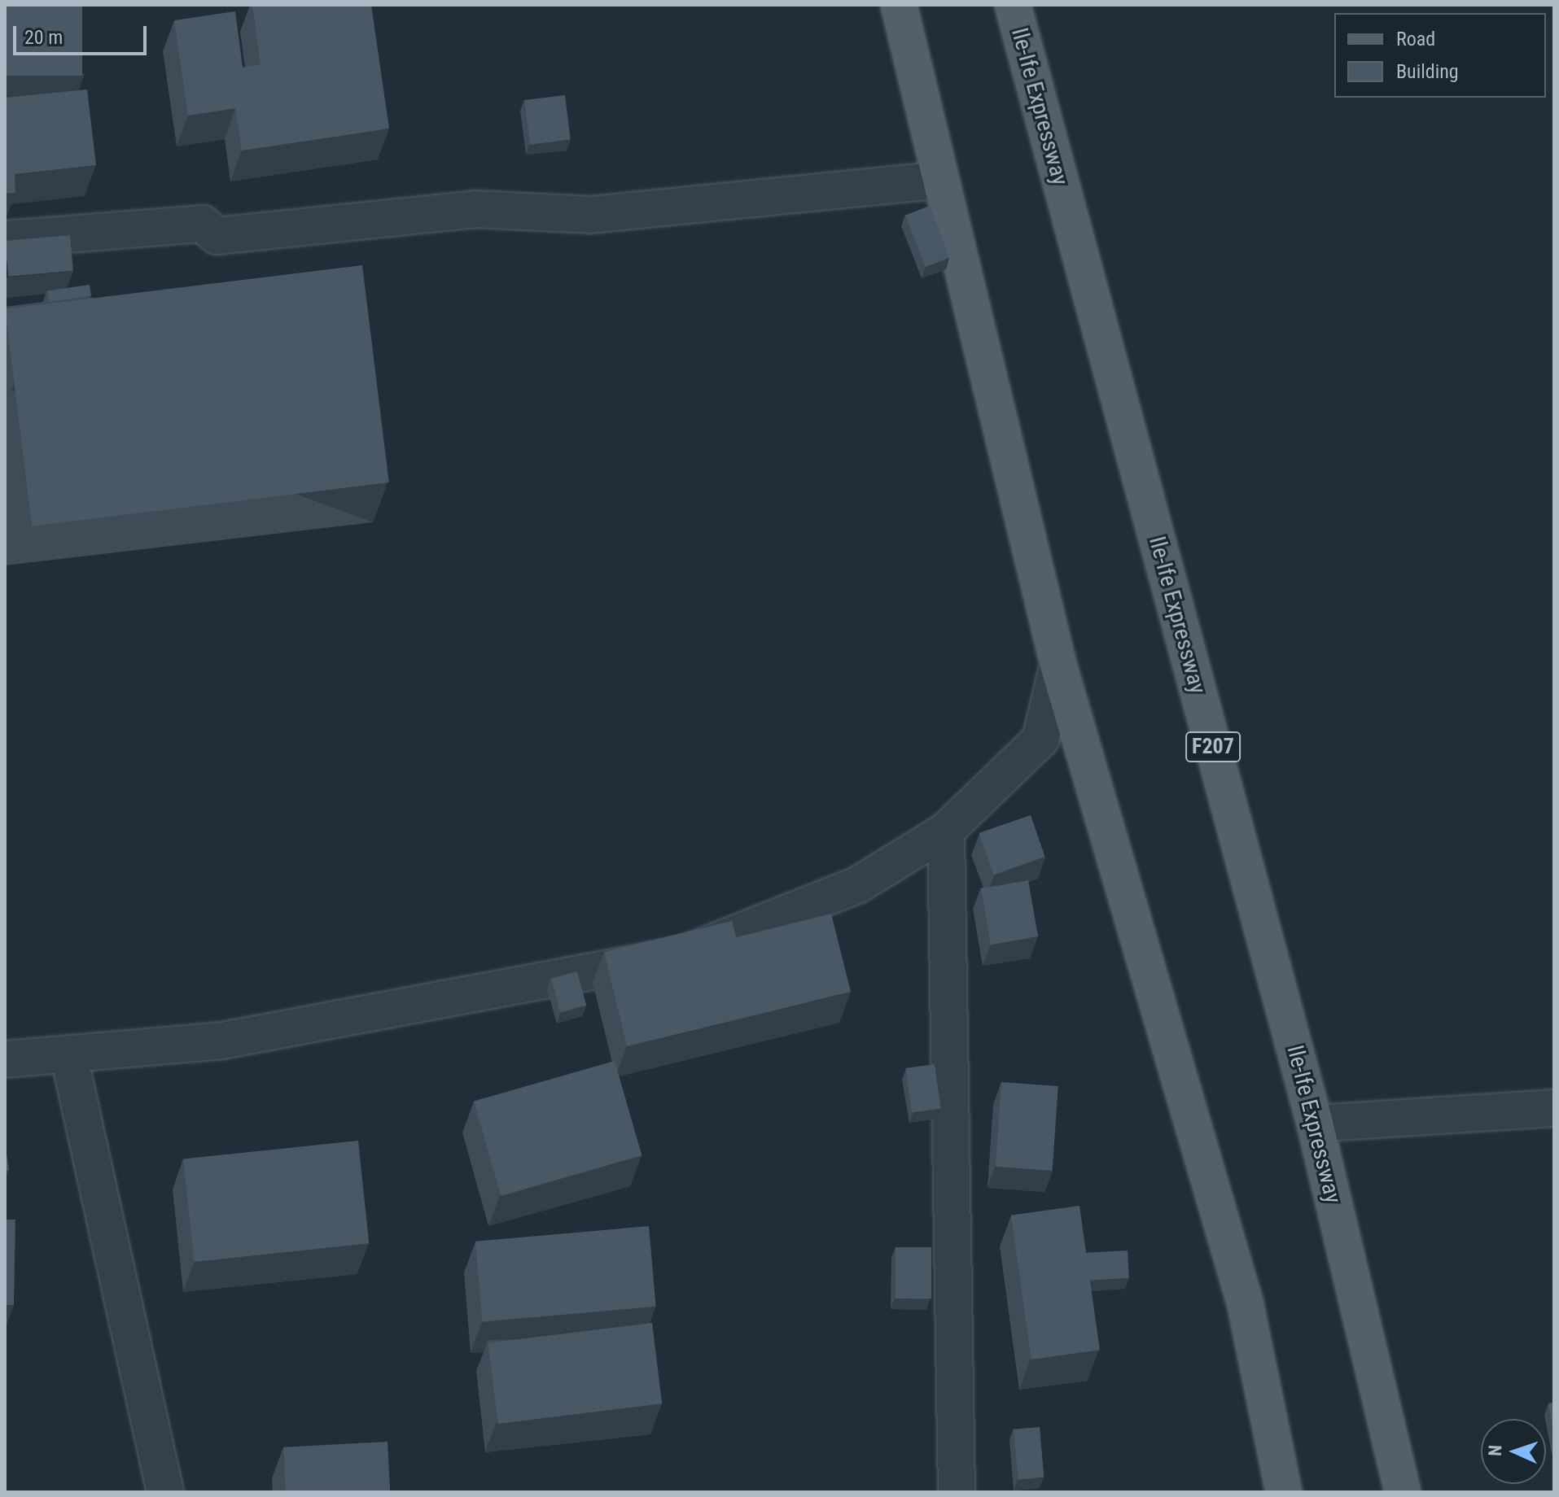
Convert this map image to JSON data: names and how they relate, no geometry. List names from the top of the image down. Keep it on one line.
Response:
{"streets":{"main road":["Ile-Ife Expressway","F207"]},"legend":["Road","Building"],"scale_bar":"20 m","north":"left"}
